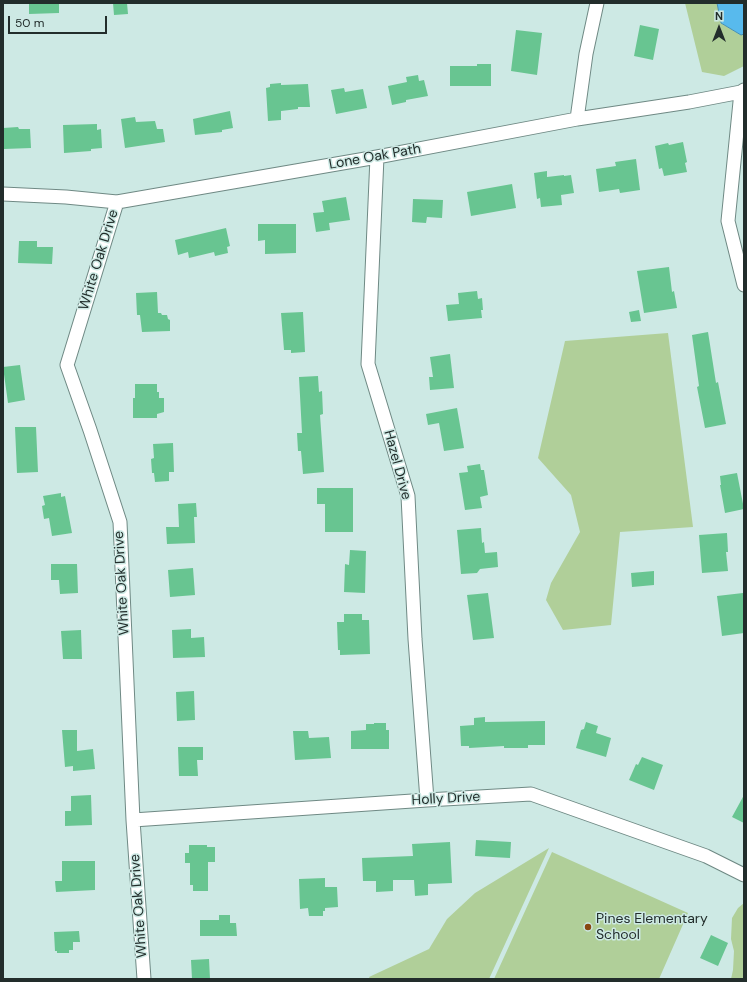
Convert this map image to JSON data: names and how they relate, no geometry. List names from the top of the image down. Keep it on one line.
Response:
{"streets":{"street":["Lone Oak Path","White Oak Drive","Hazel Drive","Holly Drive"]},"crossings":[["Lone Oak Path","White Oak Drive"],["Lone Oak Path","Hazel Drive"],["White Oak Drive","Holly Drive"],["Hazel Drive","Holly Drive"]],"places":["Pines Elementary School"],"scale_bar":"50 m","north":"top"}
